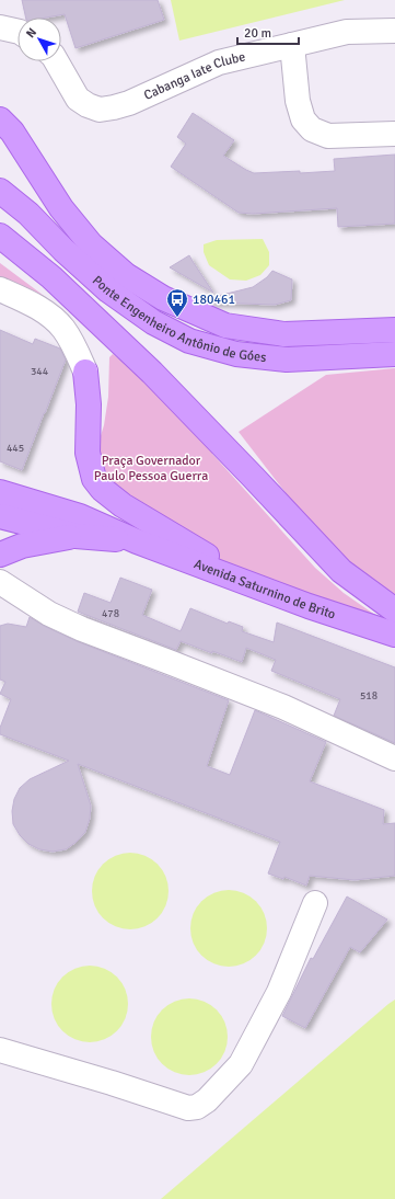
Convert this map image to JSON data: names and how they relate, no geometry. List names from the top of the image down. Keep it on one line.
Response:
{"streets":{"main road":["Ponte Engenheiro Antônio de Góes","Avenida Saturnino de Brito"],"street":["Cabanga Iate Clube"]},"parks":["Praça Governador Paulo Pessoa Guerra"],"places":{"bus stop":["180461"]},"house_numbers":["344","445","478","518"],"scale_bar":"20 m","north":"top left"}
